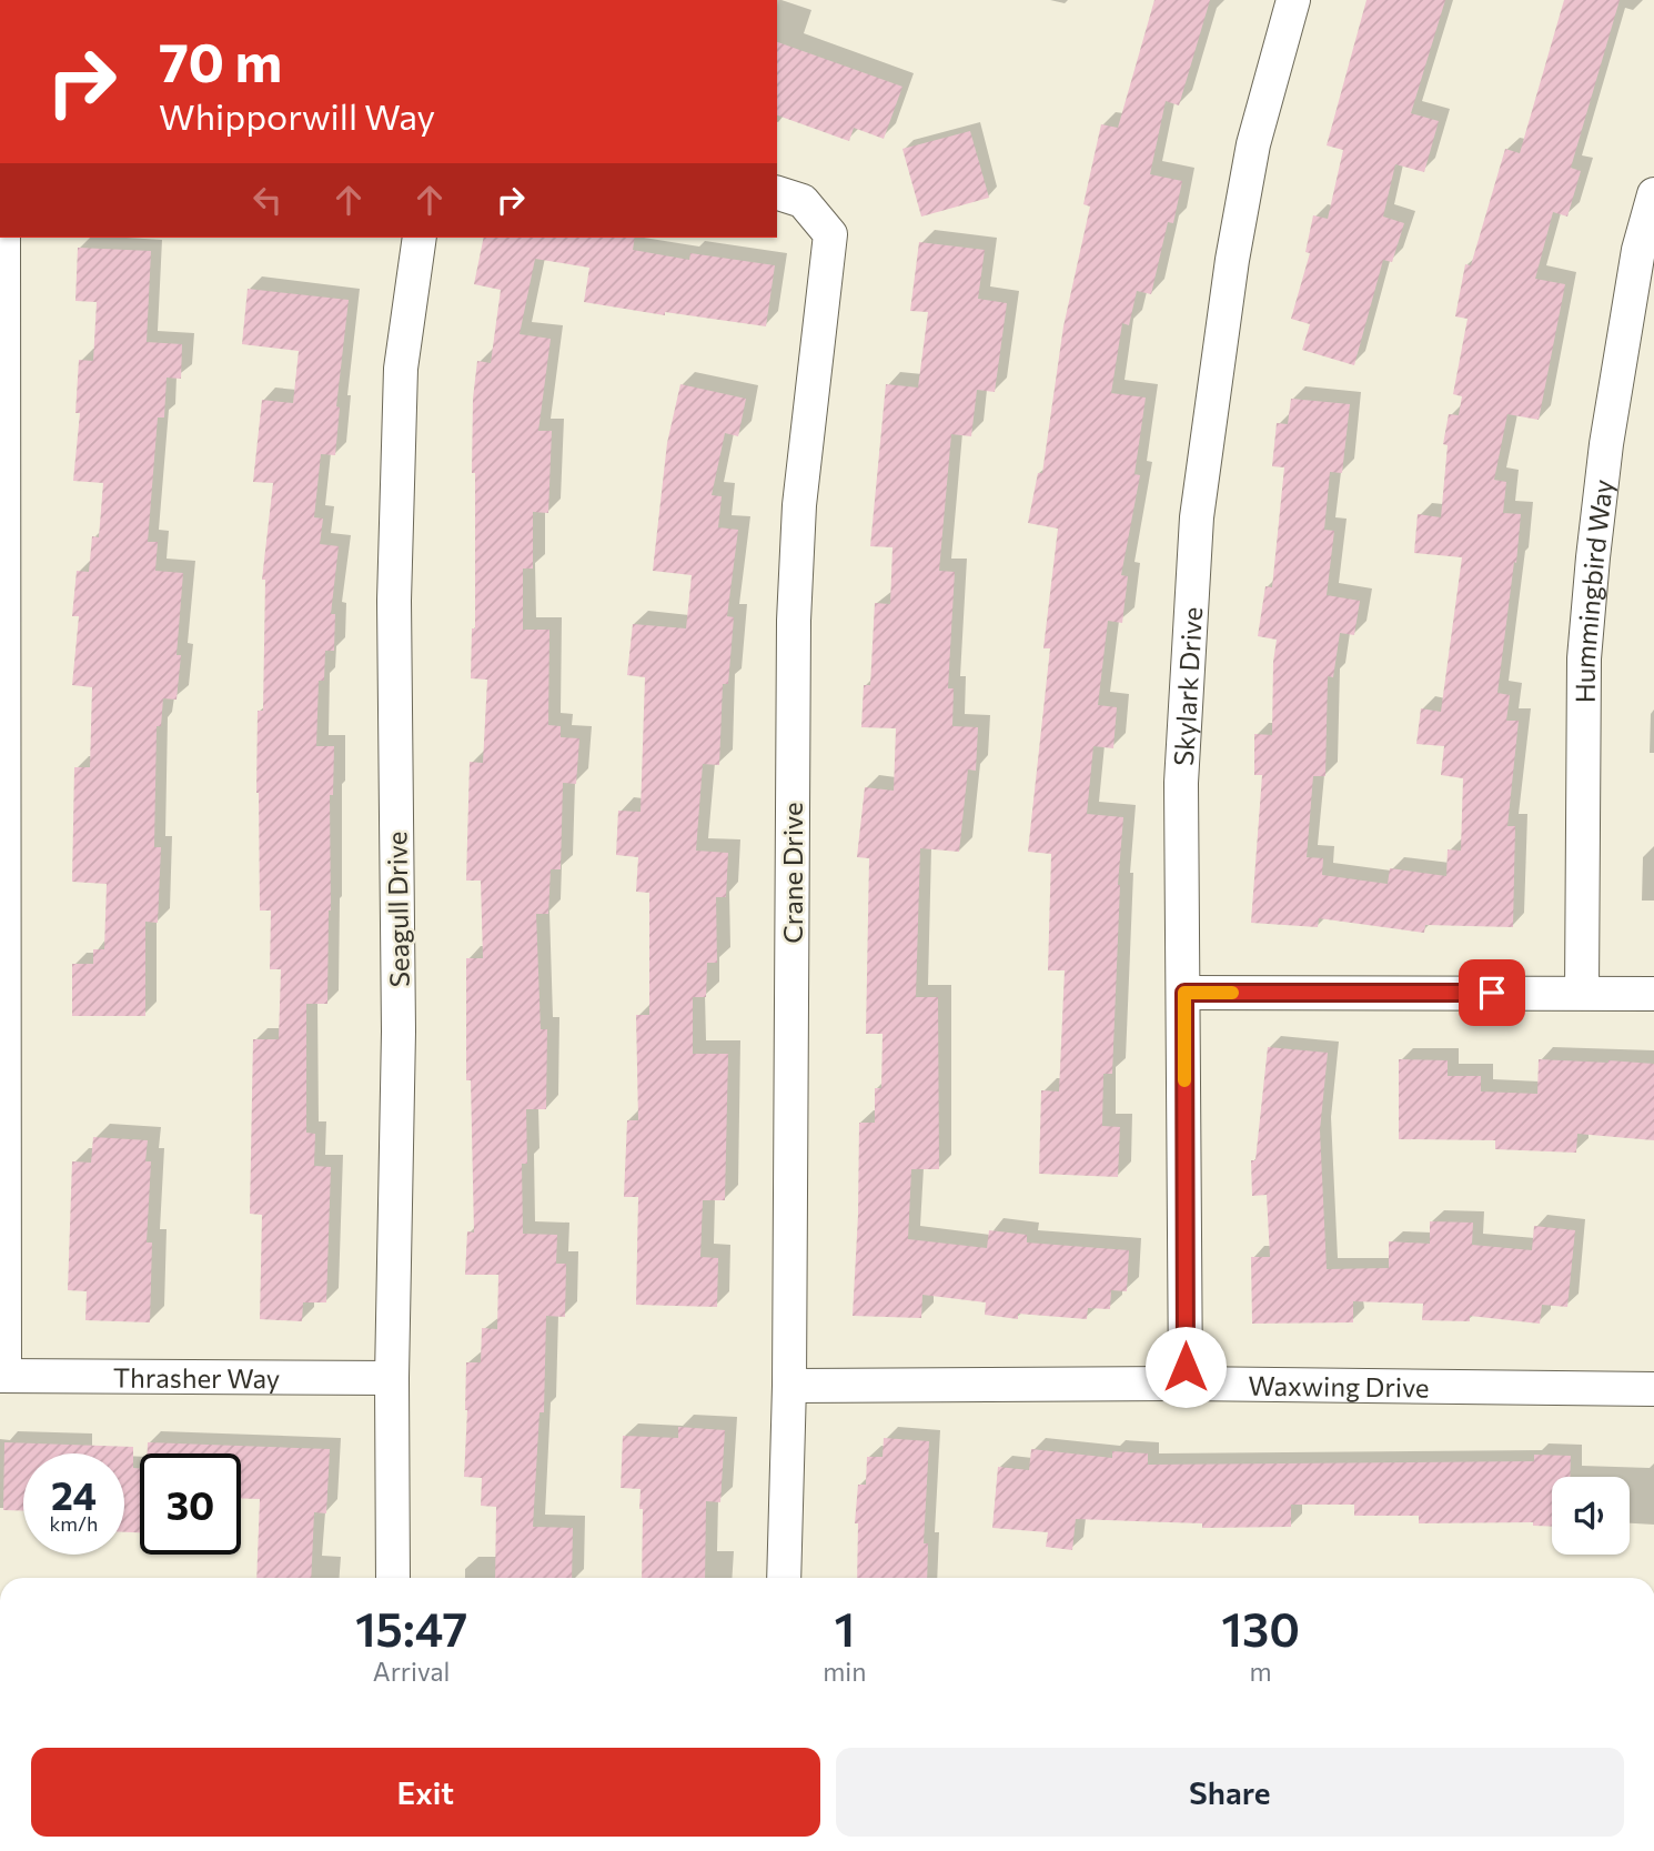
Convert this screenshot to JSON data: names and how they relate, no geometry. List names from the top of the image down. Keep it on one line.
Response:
{"streets":{"street":["Hummingbird Way","Skylark Drive","Crane Drive","Seagull Drive","Thrasher Way","Waxwing Drive"]},"crossings":[["Skylark Drive","Waxwing Drive"],["Crane Drive","Waxwing Drive"],["Seagull Drive","Thrasher Way"]],"page":{"turn":["70 m","Whipporwill Way"],"speed":"24 km/h","limit":"30","eta":["15:47","Arrival","1","min","130","m"],"buttons":["Exit","Share"]}}
